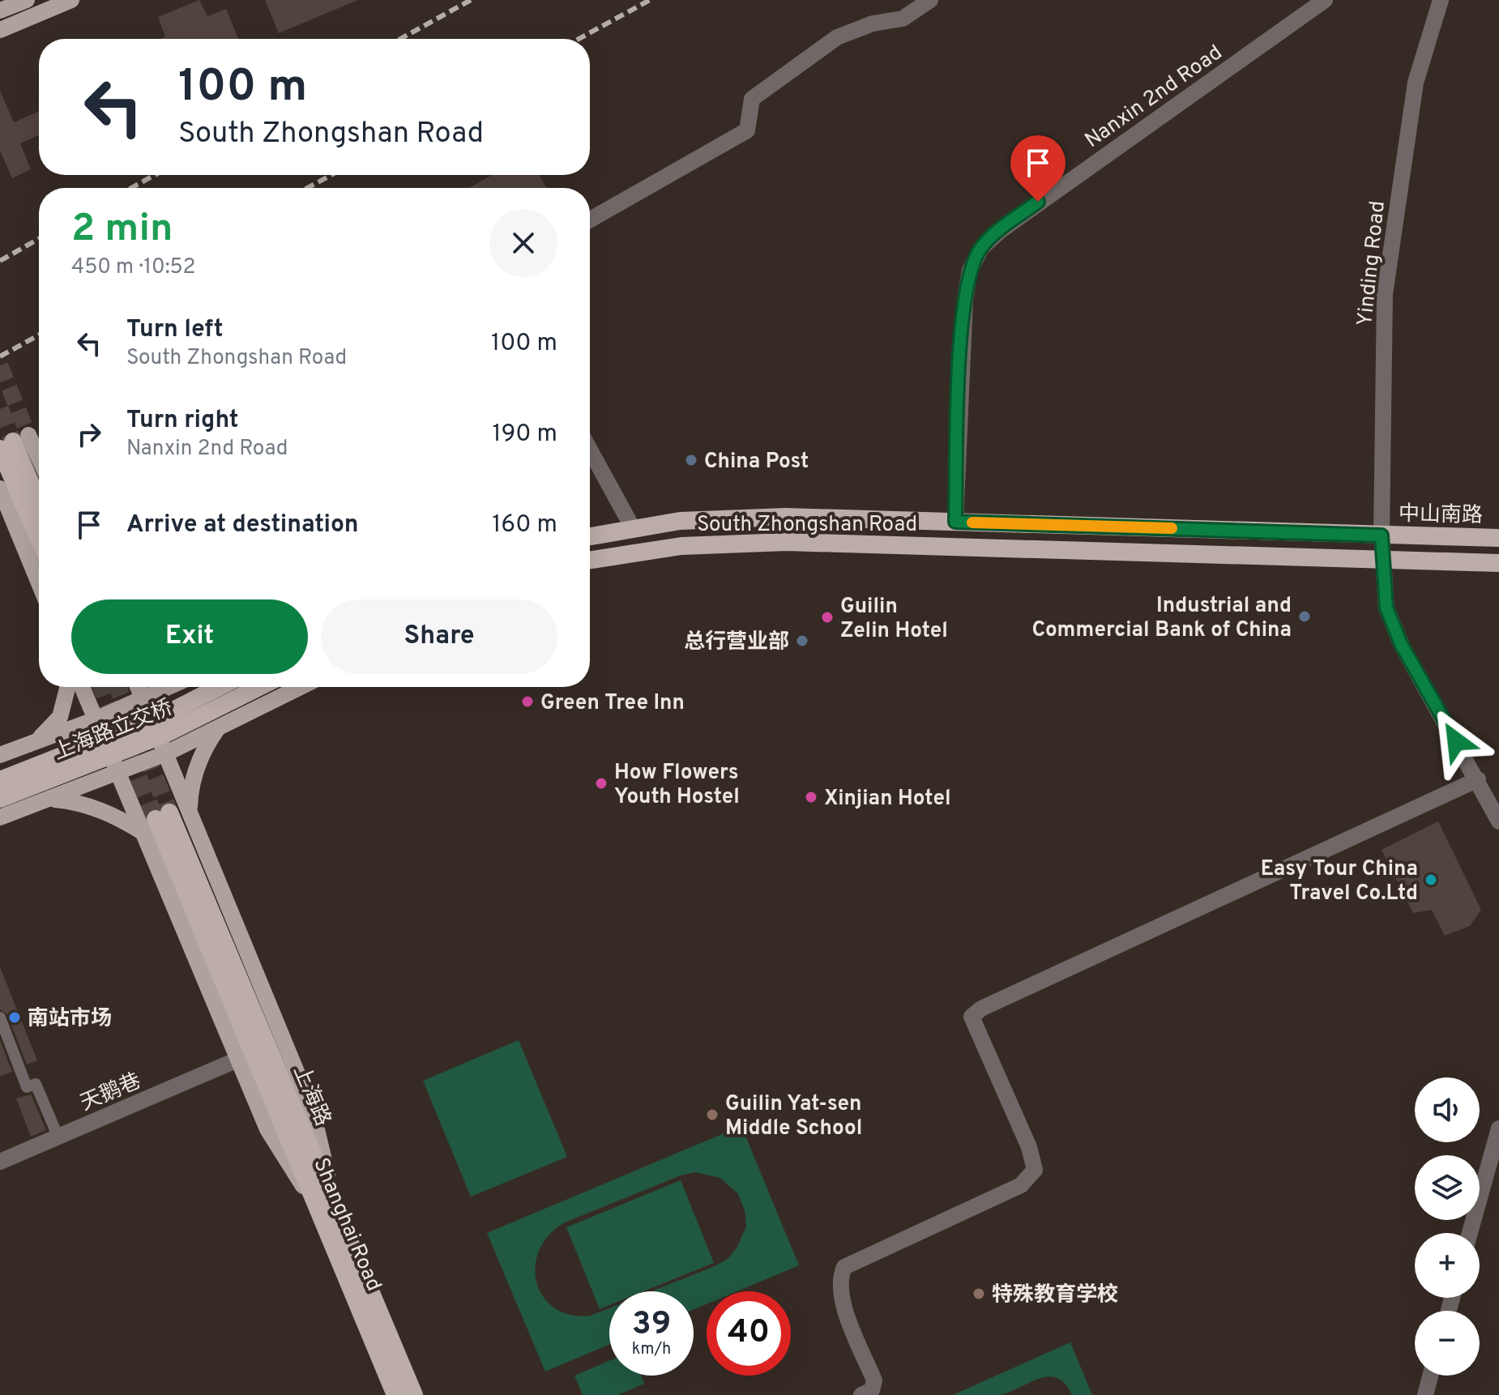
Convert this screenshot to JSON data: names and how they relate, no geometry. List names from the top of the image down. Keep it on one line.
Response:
{"streets":{"highway":["中山南路","South Zhongshan Road","上海路立交桥","Shanghai Road"],"street":["Nanxin 2nd Road","Yinding Road","天鹅巷"]},"crossings":[["Nanxin 2nd Road","South Zhongshan Road"],["Yinding Road","中山南路"],["Yinding Road","South Zhongshan Road"],["中山南路","South Zhongshan Road"]],"places":["China Post","Industrial and Commercial Bank of China","Guilin Zelin Hotel","总行营业部","Green Tree Inn","How Flowers Youth Hostel","Xinjian Hotel","Easy Tour China Travel Co.Ltd","南站市场","Guilin Yat-sen Middle School","特殊教育学校"],"page":{"turn":["100 m","South Zhongshan Road"],"heading":["2 min","450 m · 10:52"],"list":[{"name":"Turn left","note":"South Zhongshan Road","value":"100 m"},{"name":"Turn right","note":"Nanxin 2nd Road","value":"190 m"},{"name":"Arrive at destination","value":"160 m"}],"buttons":["Exit","Share"],"map_buttons":["+","−"],"speed":"39 km/h","limit":"40"}}
